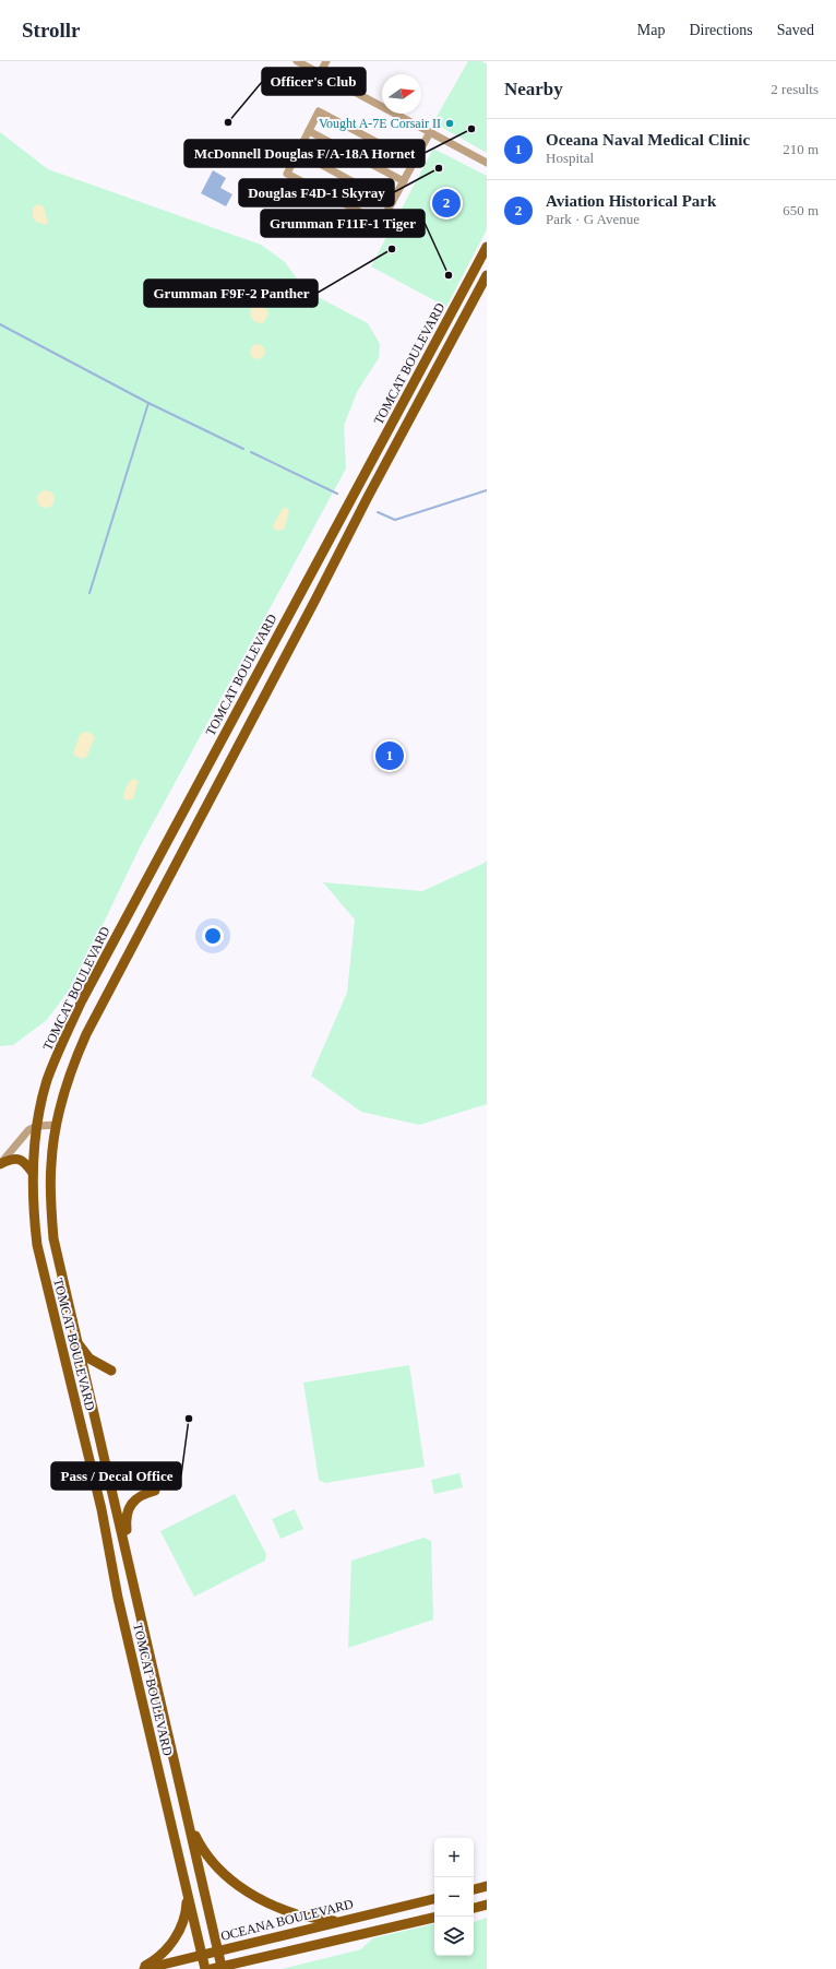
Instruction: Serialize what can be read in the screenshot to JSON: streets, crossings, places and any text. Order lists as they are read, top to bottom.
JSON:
{
  "streets": {
    "main road": ["TOMCAT BOULEVARD", "OCEANA BOULEVARD"]
  },
  "crossings": [
    ["TOMCAT BOULEVARD", "OCEANA BOULEVARD"]
  ],
  "places": [
    "Officer's Club",
    "Vought A-7E Corsair II",
    "McDonnell Douglas F/A-18A Hornet",
    "Douglas F4D-1 Skyray",
    "Grumman F9F-2 Panther",
    "Grumman F11F-1 Tiger",
    "Pass / Decal Office"
  ],
  "north": "right",
  "page": {
    "header": "Strollr",
    "nav": ["Map", "Directions", "Saved"],
    "heading": ["Nearby", "2 results"],
    "list": [
      {
        "mark": "1",
        "name": "Oceana Naval Medical Clinic",
        "note": "Hospital",
        "value": "210 m"
      },
      {
        "mark": "2",
        "name": "Aviation Historical Park",
        "note": "Park · G Avenue",
        "value": "650 m"
      }
    ],
    "pins": ["2", "1"],
    "map_buttons": ["+", "−"]
  }
}
